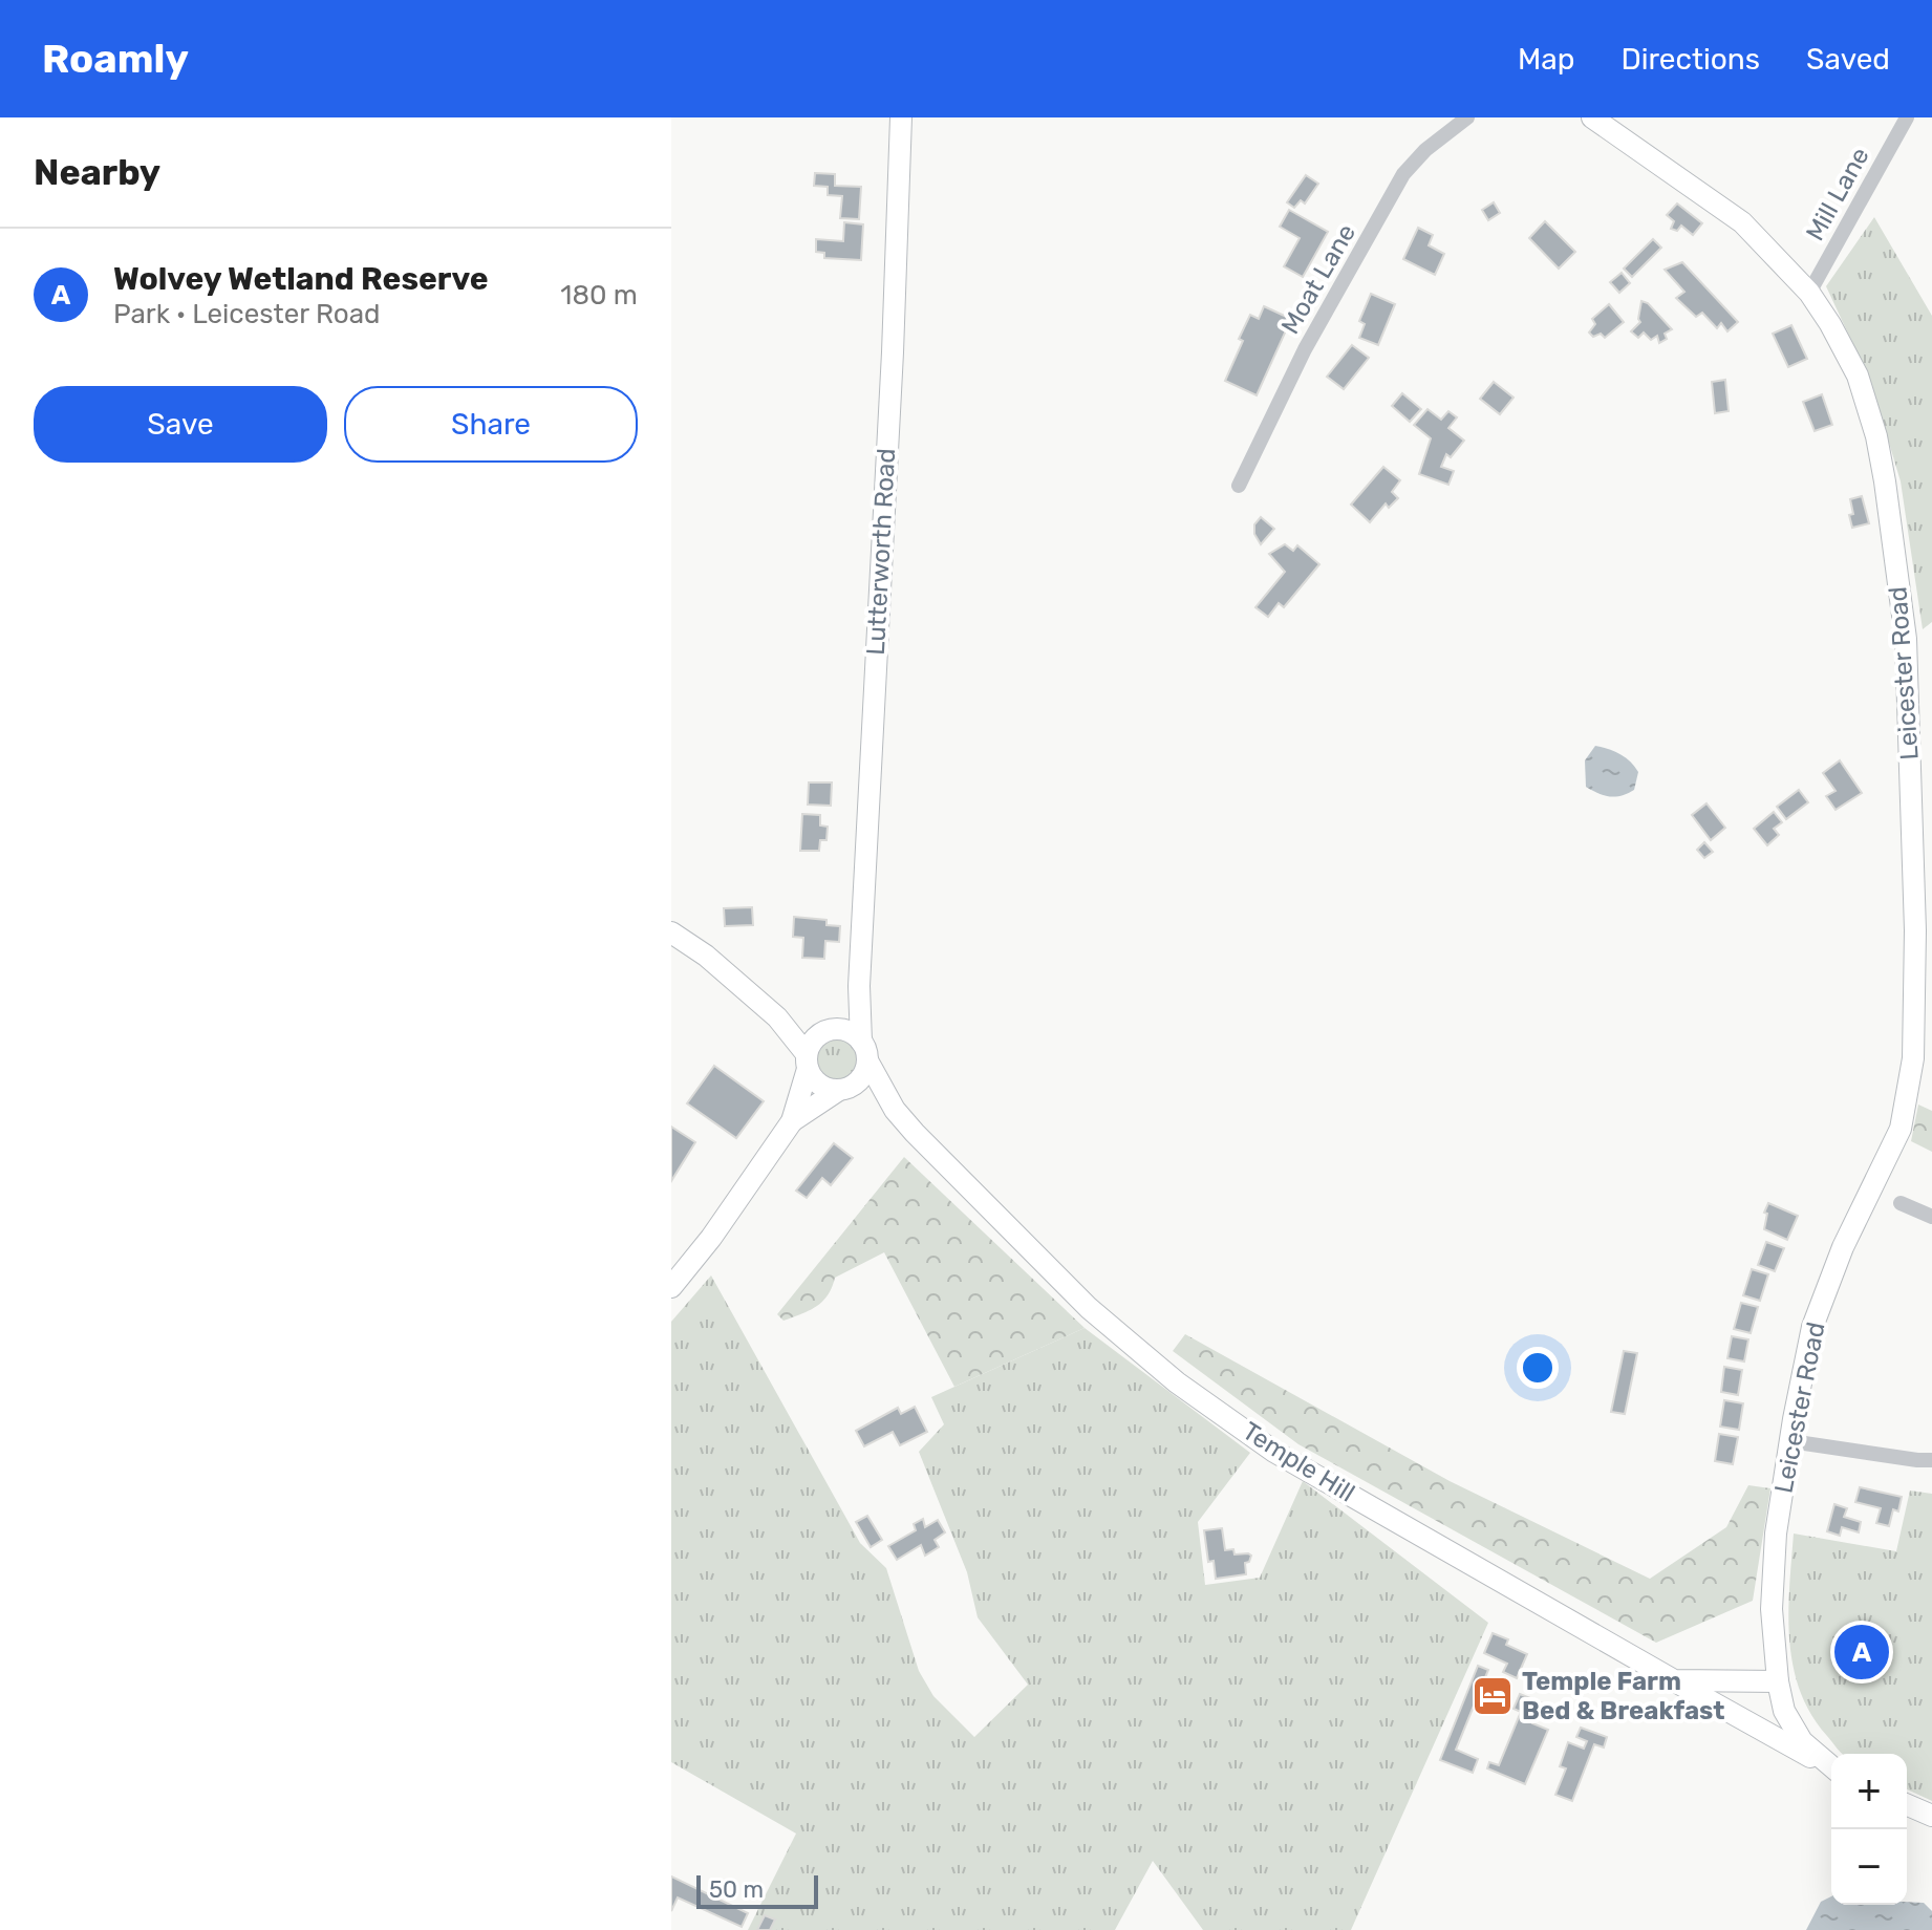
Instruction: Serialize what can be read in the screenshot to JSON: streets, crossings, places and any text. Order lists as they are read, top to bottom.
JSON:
{
  "streets": {
    "main road": ["Lutterworth Road", "Leicester Road", "Temple Hill"],
    "street": ["Mill Lane", "Moat Lane"]
  },
  "crossings": [
    ["Mill Lane", "Leicester Road"],
    ["Lutterworth Road", "Temple Hill"],
    ["Leicester Road", "Temple Hill"]
  ],
  "places": {
    "hotel": ["Temple Farm Bed & Breakfast"]
  },
  "scale_bar": "50 m",
  "page": {
    "header": "Roamly",
    "nav": ["Map", "Directions", "Saved"],
    "heading": "Nearby",
    "list": [
      {
        "mark": "A",
        "name": "Wolvey Wetland Reserve",
        "note": "Park · Leicester Road",
        "value": "180 m"
      }
    ],
    "buttons": ["Save", "Share"],
    "pins": "A",
    "map_buttons": ["+", "−"],
    "scale": "50 m"
  }
}
